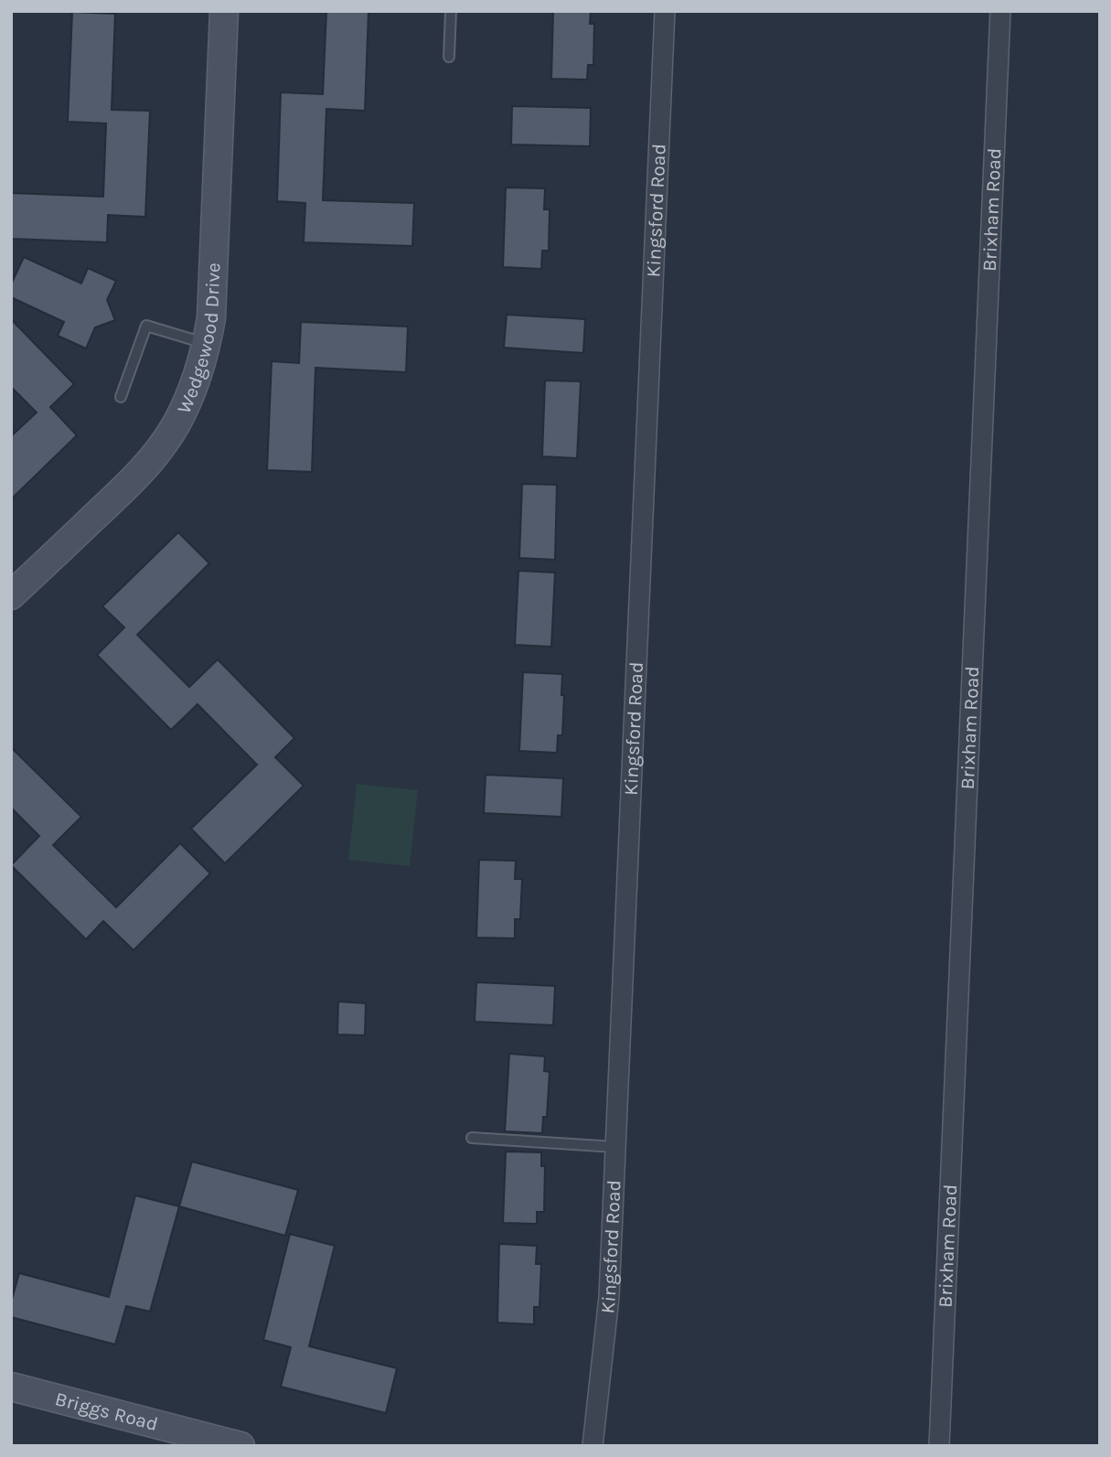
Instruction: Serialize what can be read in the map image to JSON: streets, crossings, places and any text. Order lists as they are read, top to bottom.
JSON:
{
  "streets": {
    "street": [
      "Kingsford Road",
      "Brixham Road",
      "Wedgewood Drive",
      "Briggs Road"
    ]
  }
}
